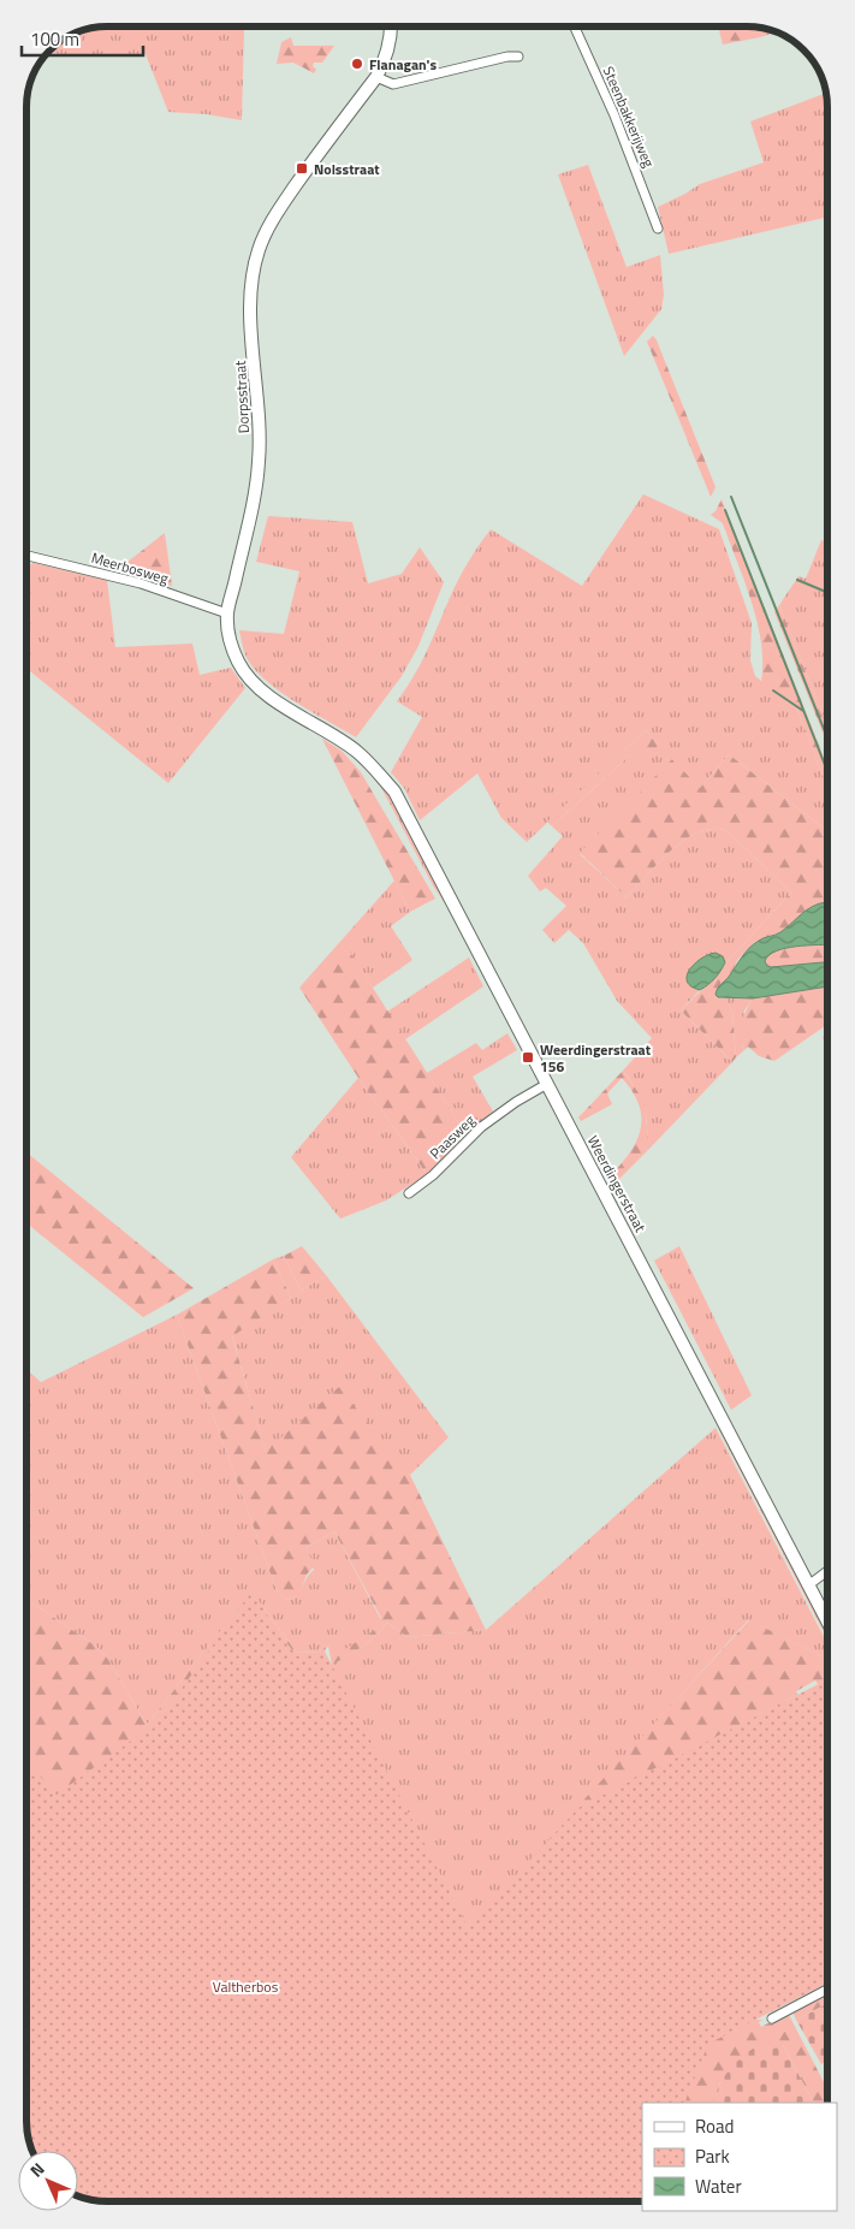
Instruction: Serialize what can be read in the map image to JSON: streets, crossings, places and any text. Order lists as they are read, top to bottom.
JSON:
{
  "streets": {
    "main road": ["Dorpsstraat", "Weerdingerstraat"],
    "street": ["Steenbakkerijweg", "Meerbosweg", "Paasweg"]
  },
  "crossings": [
    ["Dorpsstraat", "Meerbosweg"],
    ["Dorpsstraat", "Weerdingerstraat"],
    ["Paasweg", "Weerdingerstraat"]
  ],
  "parks": ["Valtherbos"],
  "places": {
    "other": ["Flanagan's"],
    "transit": ["Nolsstraat", "Weerdingerstraat 156"]
  },
  "legend": ["Road", "Park", "Water"],
  "scale_bar": "100 m",
  "north": "top left"
}
